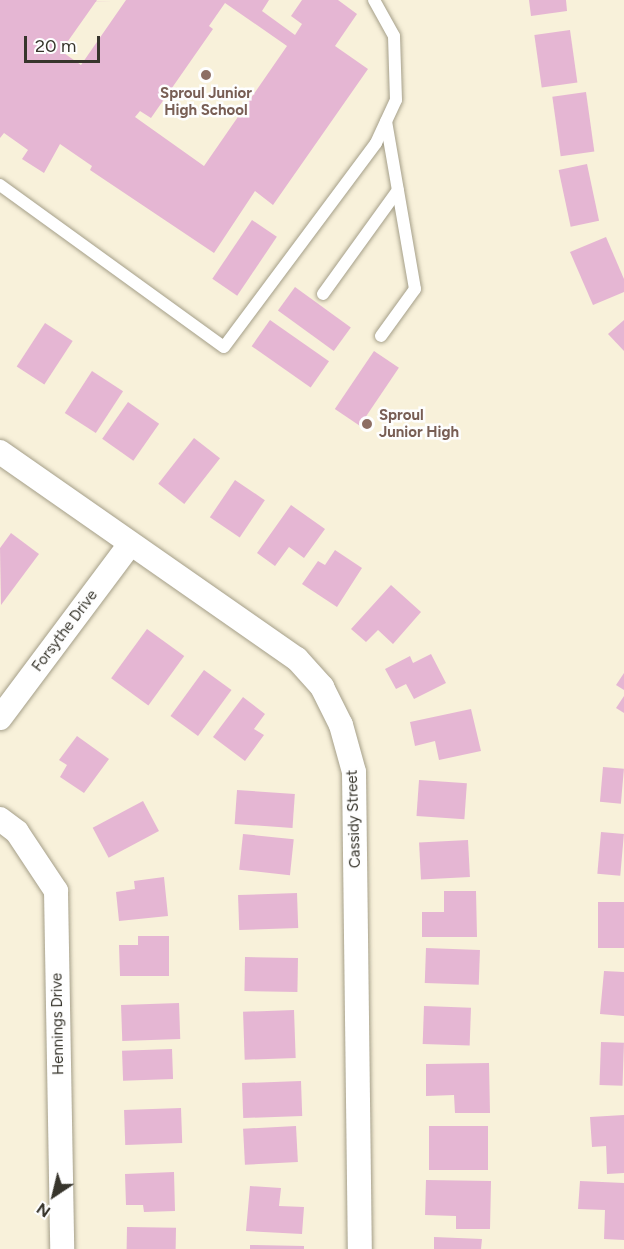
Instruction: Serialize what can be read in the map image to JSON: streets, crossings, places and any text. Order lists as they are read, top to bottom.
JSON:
{
  "streets": {
    "street": ["Forsythe Drive", "Cassidy Street", "Hennings Drive"]
  },
  "crossings": [
    ["Forsythe Drive", "Cassidy Street"]
  ],
  "places": ["Sproul Junior High School", "Sproul Junior High"],
  "scale_bar": "20 m",
  "north": "bottom left"
}
